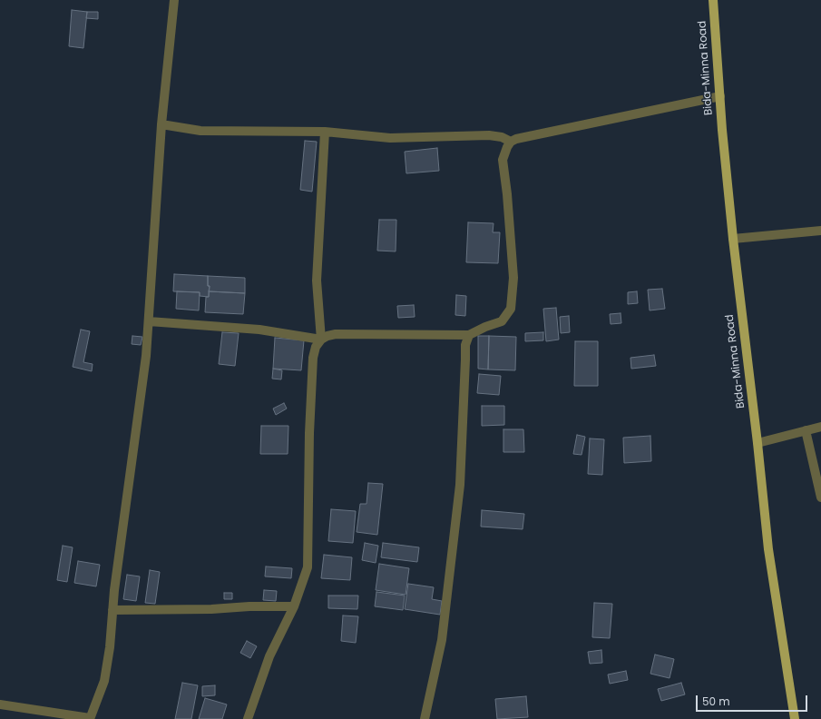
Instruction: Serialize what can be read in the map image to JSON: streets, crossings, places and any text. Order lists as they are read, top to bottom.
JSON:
{
  "streets": {
    "main road": ["Bida-Minna Road"]
  },
  "scale_bar": "50 m"
}
